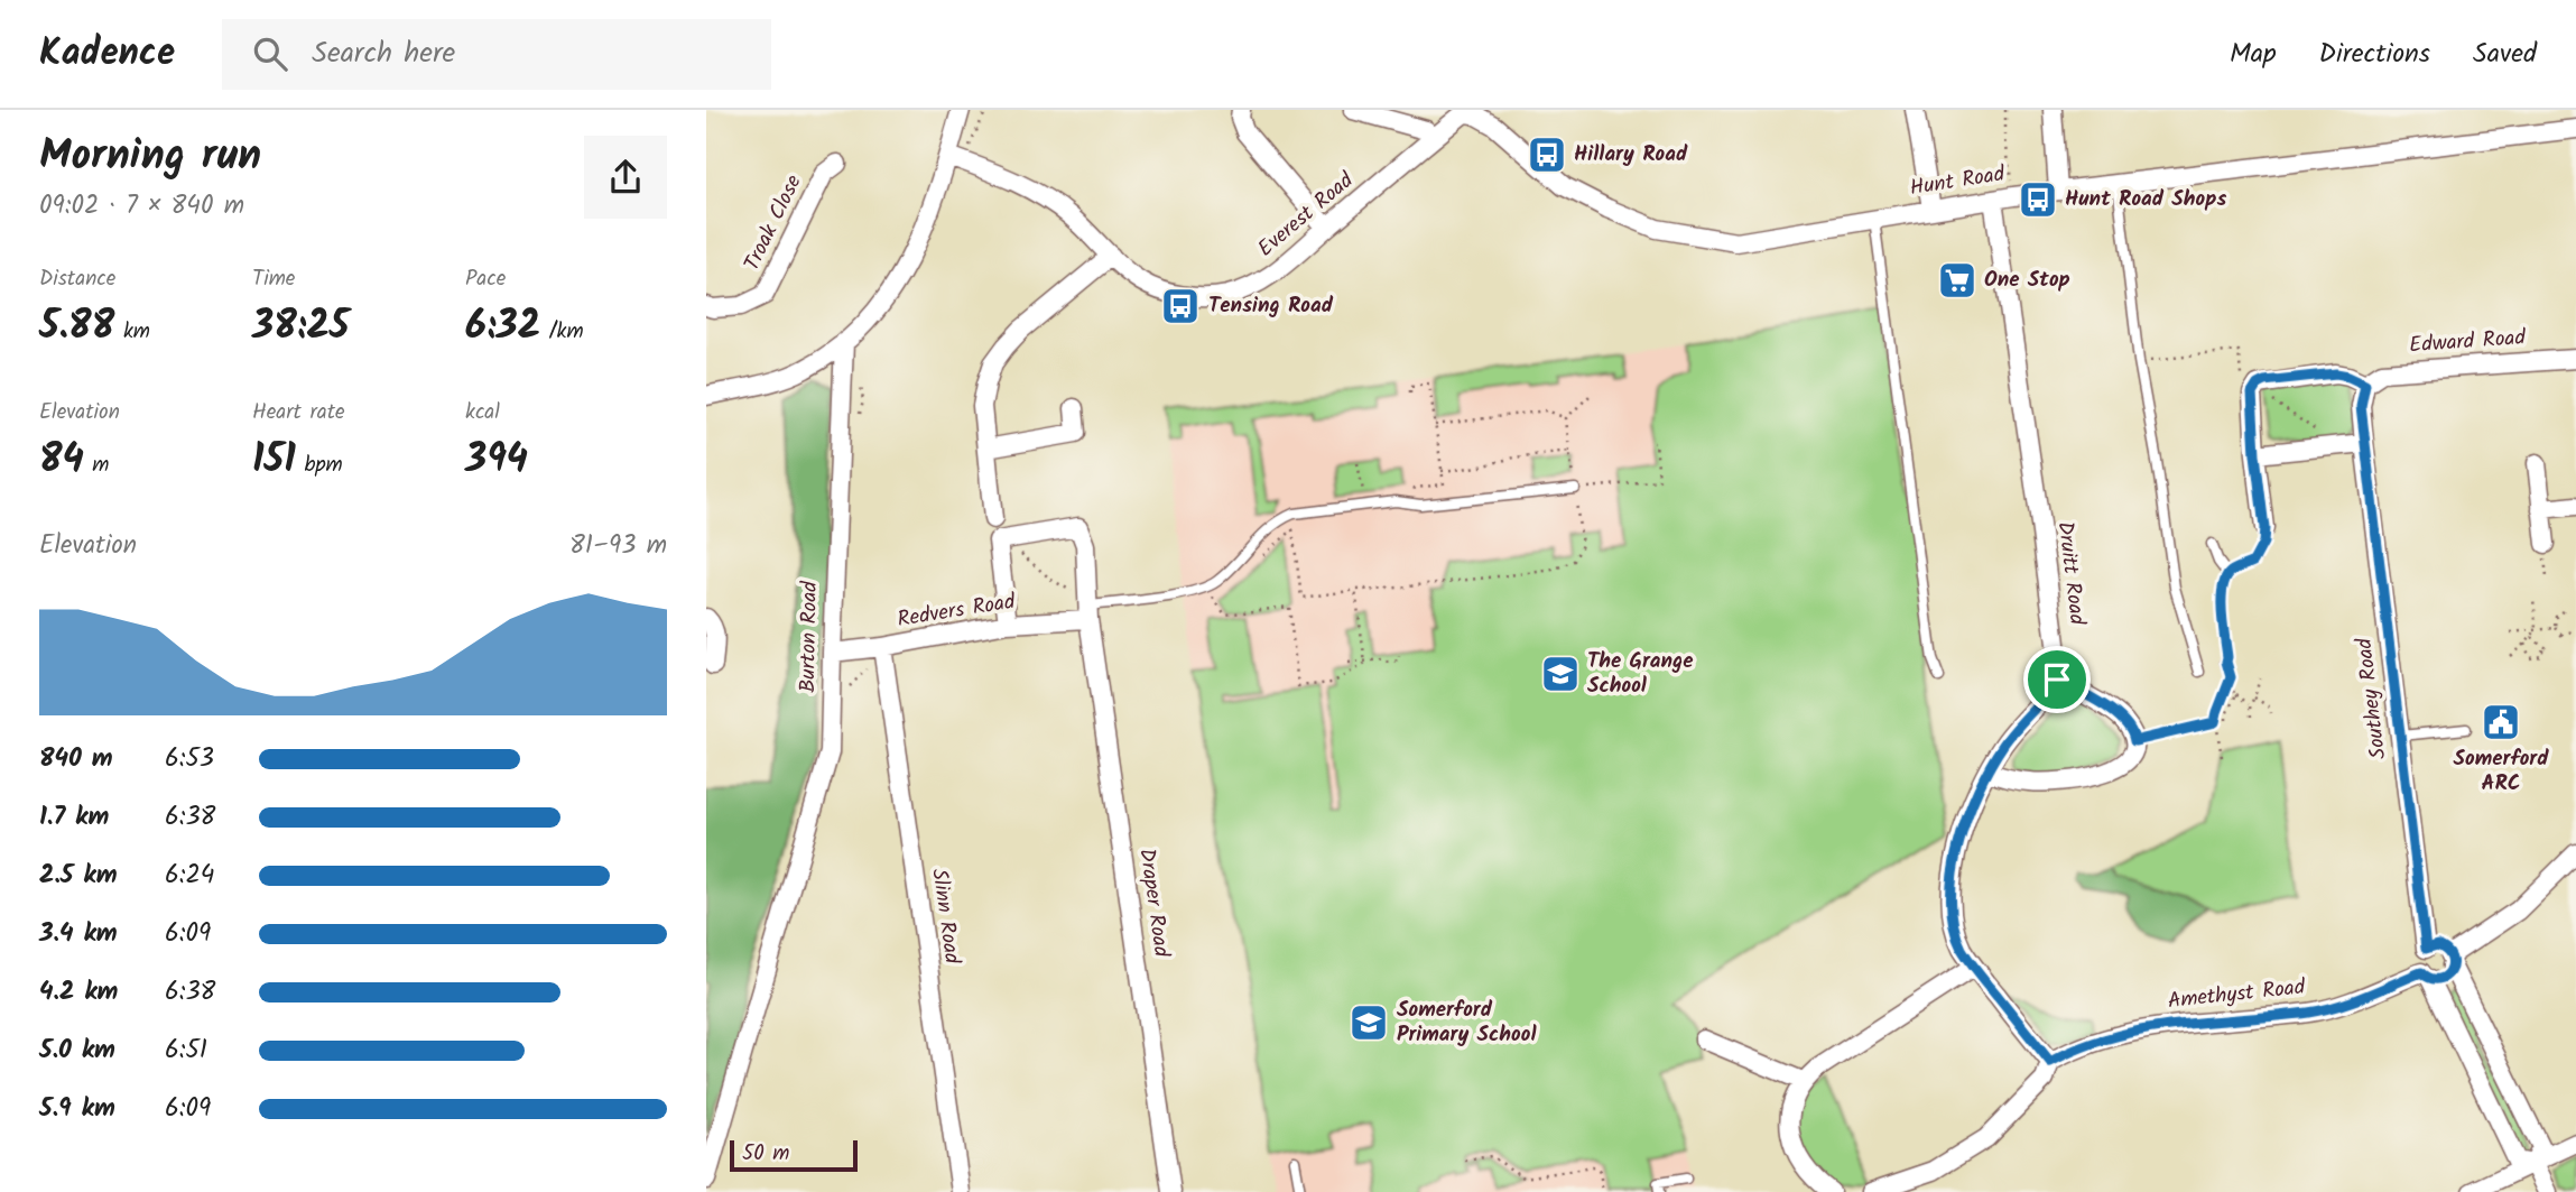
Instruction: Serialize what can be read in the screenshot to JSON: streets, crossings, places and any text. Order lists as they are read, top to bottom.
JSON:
{
  "streets": {
    "street": [
      "Hunt Road",
      "Everest Road",
      "Troak Close",
      "Edward Road",
      "Druitt Road",
      "Redvers Road",
      "Burton Road",
      "Southey Road",
      "Draper Road",
      "Slinn Road",
      "Amethyst Road"
    ]
  },
  "crossings": [
    ["Hunt Road", "Everest Road"],
    ["Hunt Road", "Druitt Road"],
    ["Redvers Road", "Burton Road"],
    ["Redvers Road", "Draper Road"],
    ["Redvers Road", "Slinn Road"],
    ["Southey Road", "Amethyst Road"]
  ],
  "places": {
    "bus stop": ["Hillary Road", "Hunt Road Shops", "Tensing Road"],
    "supermarket": ["One Stop"],
    "school or university": ["The Grange School", "Somerford Primary School"],
    "public building": ["Somerford ARC"]
  },
  "scale_bar": "50 m",
  "page": {
    "header": "Kadence",
    "search": "Search here",
    "nav": ["Map", "Directions", "Saved"],
    "heading": ["Morning run", "09:02 · 7 × 840 m"],
    "stats": [
      ["Distance", "5.88 km"],
      ["Time", "38:25"],
      ["Pace", "6:32 /km"],
      ["Elevation", "84 m"],
      ["Heart rate", "151 bpm"],
      ["kcal", "394"]
    ],
    "chart": ["Elevation", "81–93 m"],
    "list": [
      {
        "name": "840 m",
        "note": "6:53"
      },
      {
        "name": "1.7 km",
        "note": "6:38"
      },
      {
        "name": "2.5 km",
        "note": "6:24"
      },
      {
        "name": "3.4 km",
        "note": "6:09"
      },
      {
        "name": "4.2 km",
        "note": "6:38"
      },
      {
        "name": "5.0 km",
        "note": "6:51"
      },
      {
        "name": "5.9 km",
        "note": "6:09"
      }
    ],
    "scale": "50 m"
  }
}
